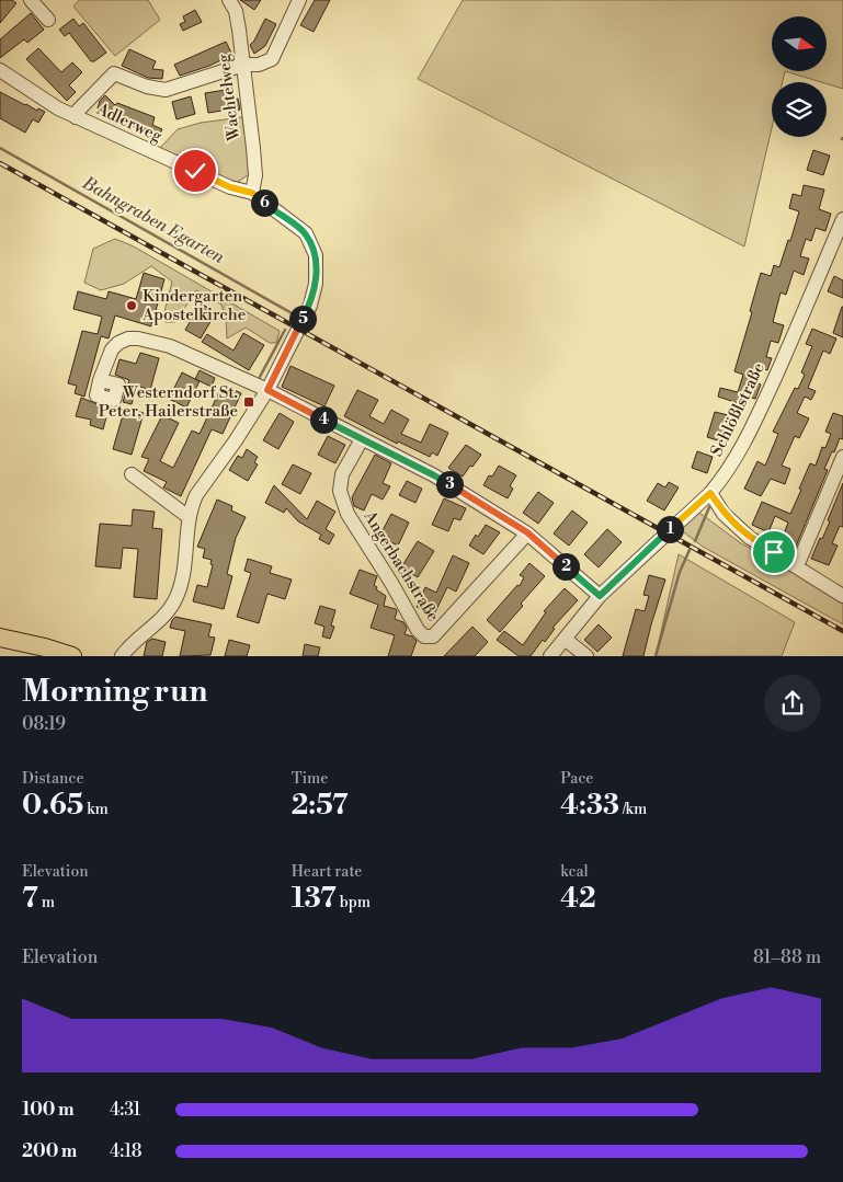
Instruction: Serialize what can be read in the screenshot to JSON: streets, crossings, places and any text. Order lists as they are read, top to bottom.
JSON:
{
  "streets": {
    "street": [
      "Wachtelweg",
      "Adlerweg",
      "Schlößlstraße",
      "Angerbachstraße"
    ]
  },
  "crossings": [
    ["Wachtelweg", "Adlerweg"]
  ],
  "water": ["Bahngraben Egarten"],
  "places": {
    "other": ["Kindergarten Apostelkirche"],
    "transit": ["Westerndorf St. Peter, Hailerstraße"]
  },
  "north": "right",
  "page": {
    "pins": [
      "6",
      "5",
      "4",
      "3",
      "1",
      "2"
    ],
    "heading": ["Morning run", "08:19"],
    "stats": [
      ["Distance", "0.65 km"],
      ["Time", "2:57"],
      ["Pace", "4:33 /km"],
      ["Elevation", "7 m"],
      ["Heart rate", "137 bpm"],
      ["kcal", "42"]
    ],
    "chart": ["Elevation", "81–88 m"],
    "list": [
      {
        "name": "100 m",
        "note": "4:31"
      },
      {
        "name": "200 m",
        "note": "4:18"
      }
    ]
  }
}
